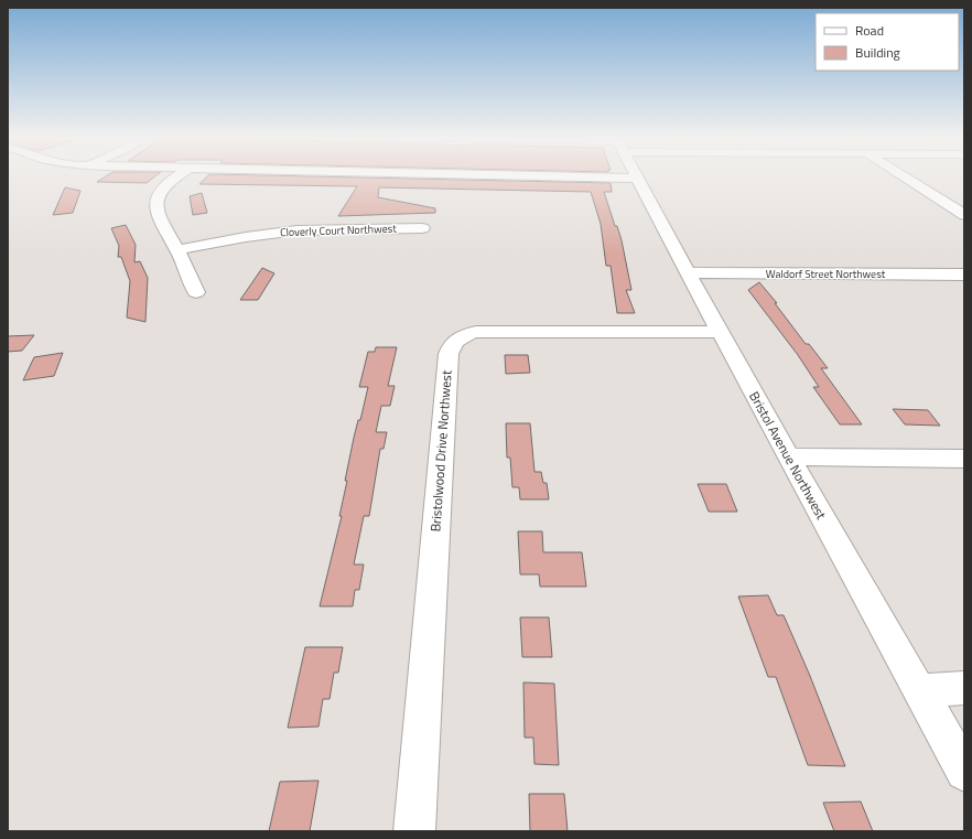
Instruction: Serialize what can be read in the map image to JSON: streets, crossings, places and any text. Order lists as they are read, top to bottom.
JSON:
{
  "streets": {
    "street": [
      "Cloverly Court Northwest",
      "Waldorf Street Northwest",
      "Bristolwood Drive Northwest",
      "Bristol Avenue Northwest"
    ]
  },
  "crossings": [
    ["Waldorf Street Northwest", "Bristol Avenue Northwest"],
    ["Bristolwood Drive Northwest", "Bristol Avenue Northwest"]
  ],
  "legend": ["Road", "Building"]
}
